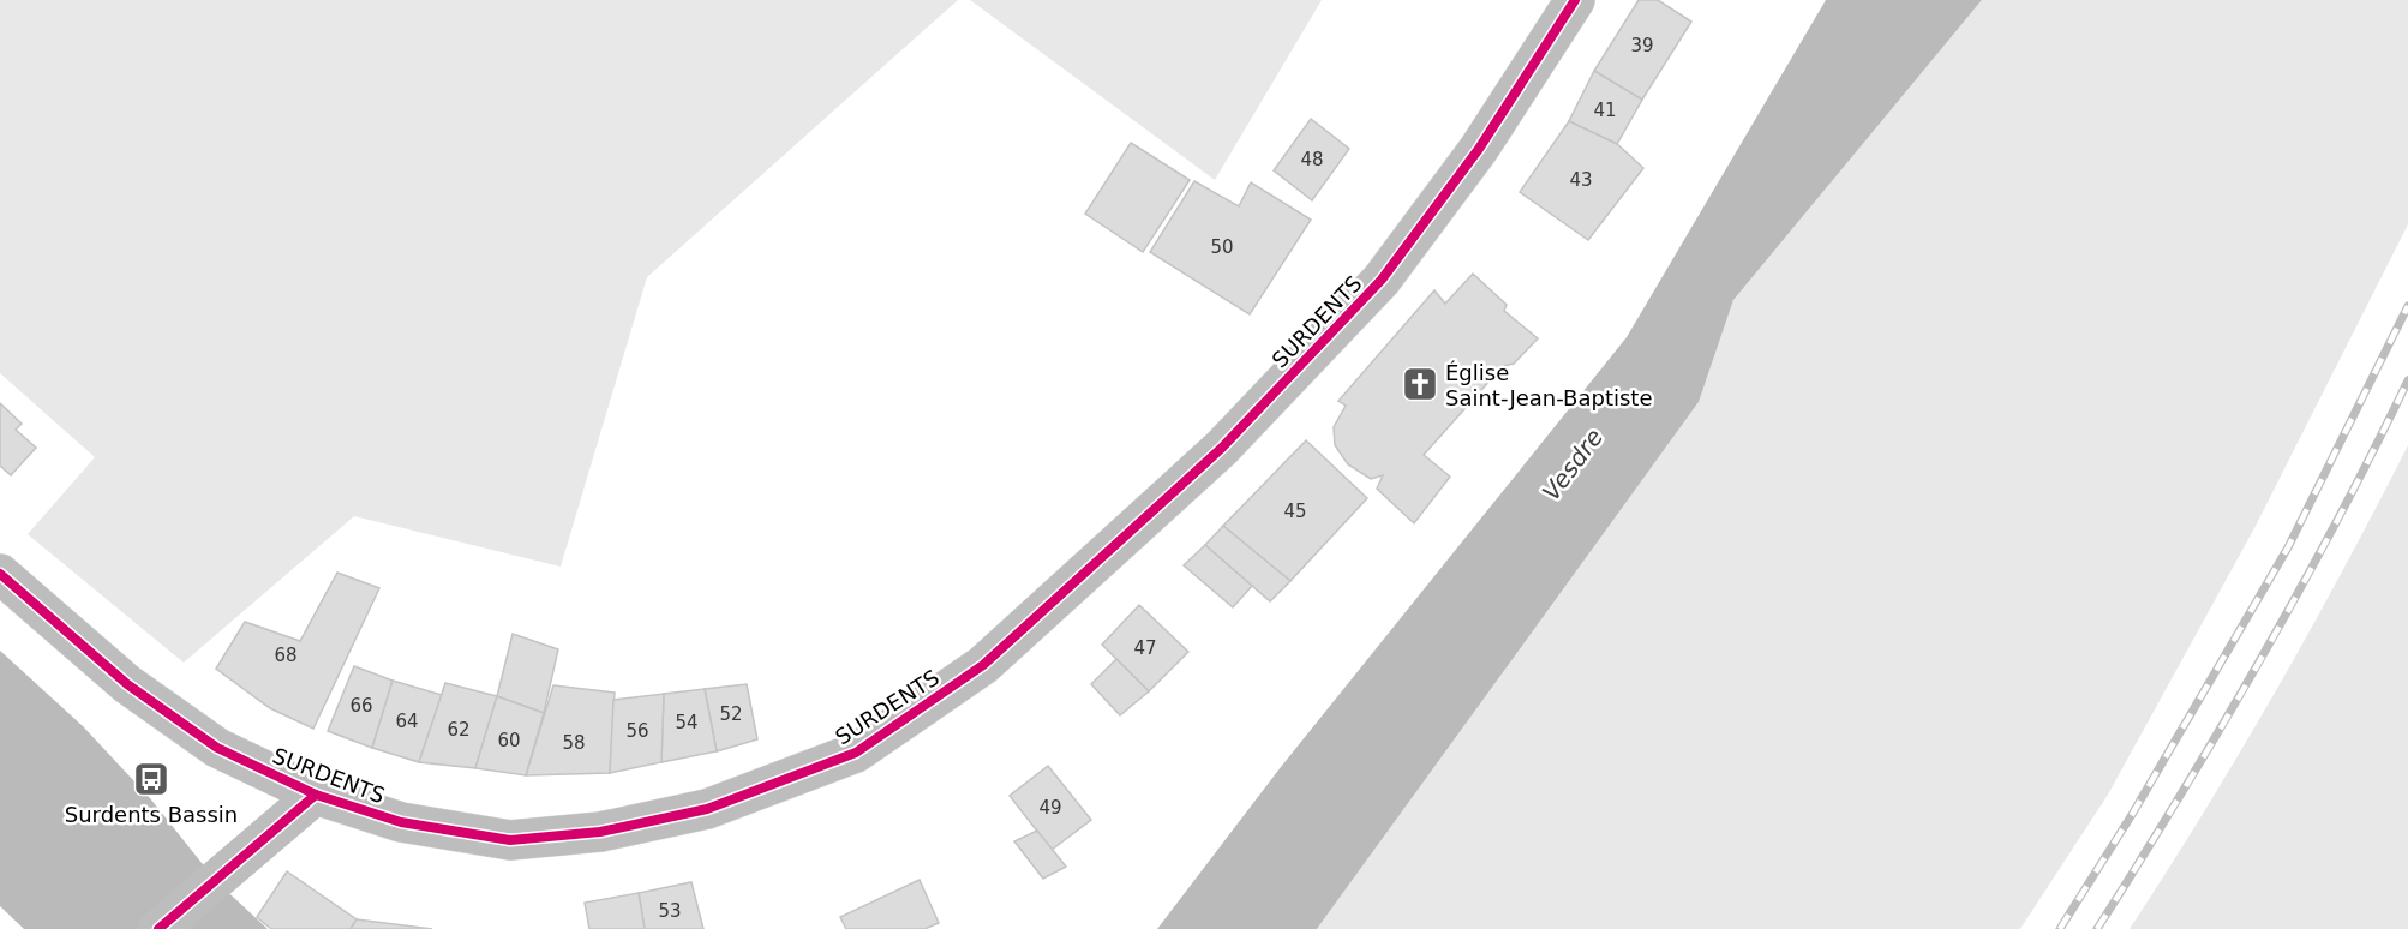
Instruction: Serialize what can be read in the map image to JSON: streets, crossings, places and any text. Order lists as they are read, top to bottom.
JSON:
{
  "streets": {
    "main road": ["SURDENTS"]
  },
  "water": ["Vesdre"],
  "places": {
    "church": ["Église Saint-Jean-Baptiste"],
    "bus stop": ["Surdents Bassin"]
  },
  "house_numbers": [
    "39",
    "41",
    "48",
    "43",
    "50",
    "45",
    "47",
    "68",
    "66",
    "52",
    "64",
    "54",
    "62",
    "56",
    "60",
    "58",
    "49",
    "53"
  ]
}
